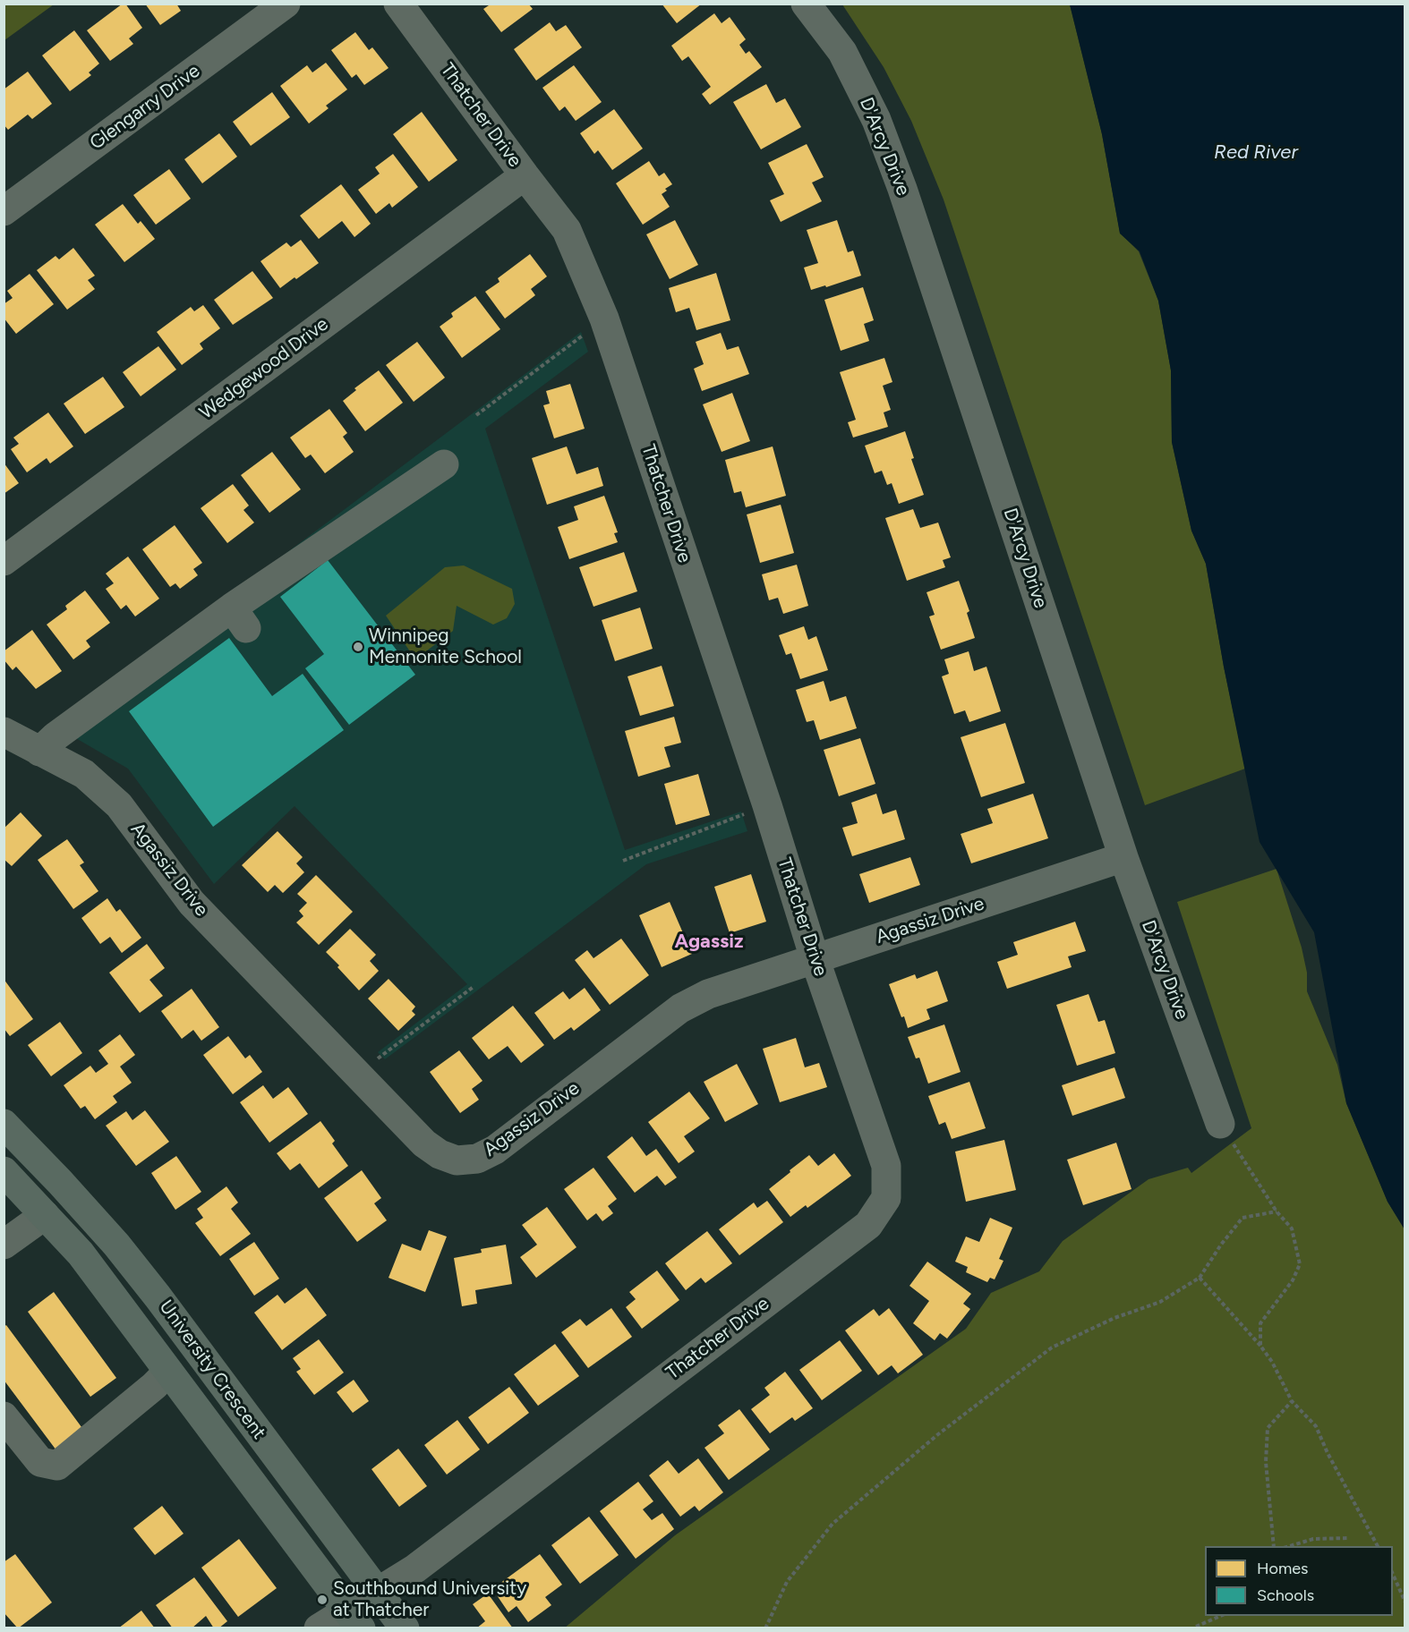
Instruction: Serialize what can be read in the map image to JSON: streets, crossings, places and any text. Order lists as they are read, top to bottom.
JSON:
{
  "streets": {
    "main road": ["University Crescent"],
    "street": [
      "Glengarry Drive",
      "Thatcher Drive",
      "D'Arcy Drive",
      "Wedgewood Drive",
      "Agassiz Drive"
    ]
  },
  "crossings": [
    ["Thatcher Drive", "Wedgewood Drive"],
    ["Thatcher Drive", "Agassiz Drive"],
    ["Thatcher Drive", "University Crescent"],
    ["D'Arcy Drive", "Agassiz Drive"]
  ],
  "districts": ["Agassiz"],
  "water": ["Red River"],
  "places": ["Winnipeg Mennonite School", "Southbound University at Thatcher"],
  "legend": ["Homes", "Schools"]
}
